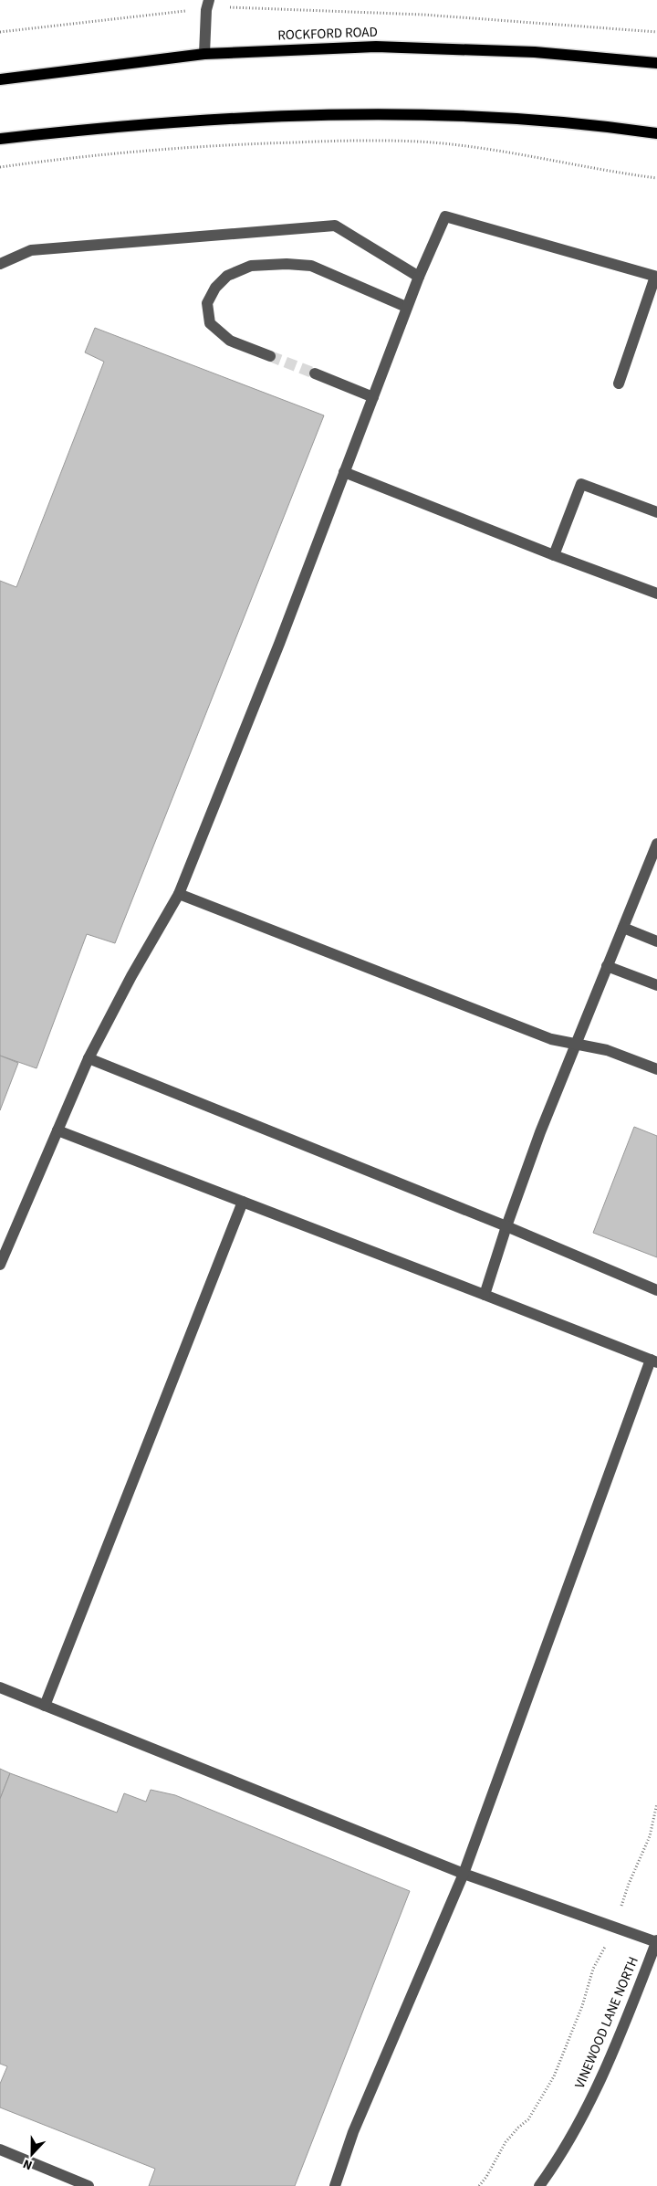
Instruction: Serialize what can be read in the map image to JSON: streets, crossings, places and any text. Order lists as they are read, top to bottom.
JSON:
{
  "streets": {
    "main road": ["ROCKFORD ROAD"],
    "street": ["VINEWOOD LANE NORTH"]
  },
  "north": "bottom"
}
